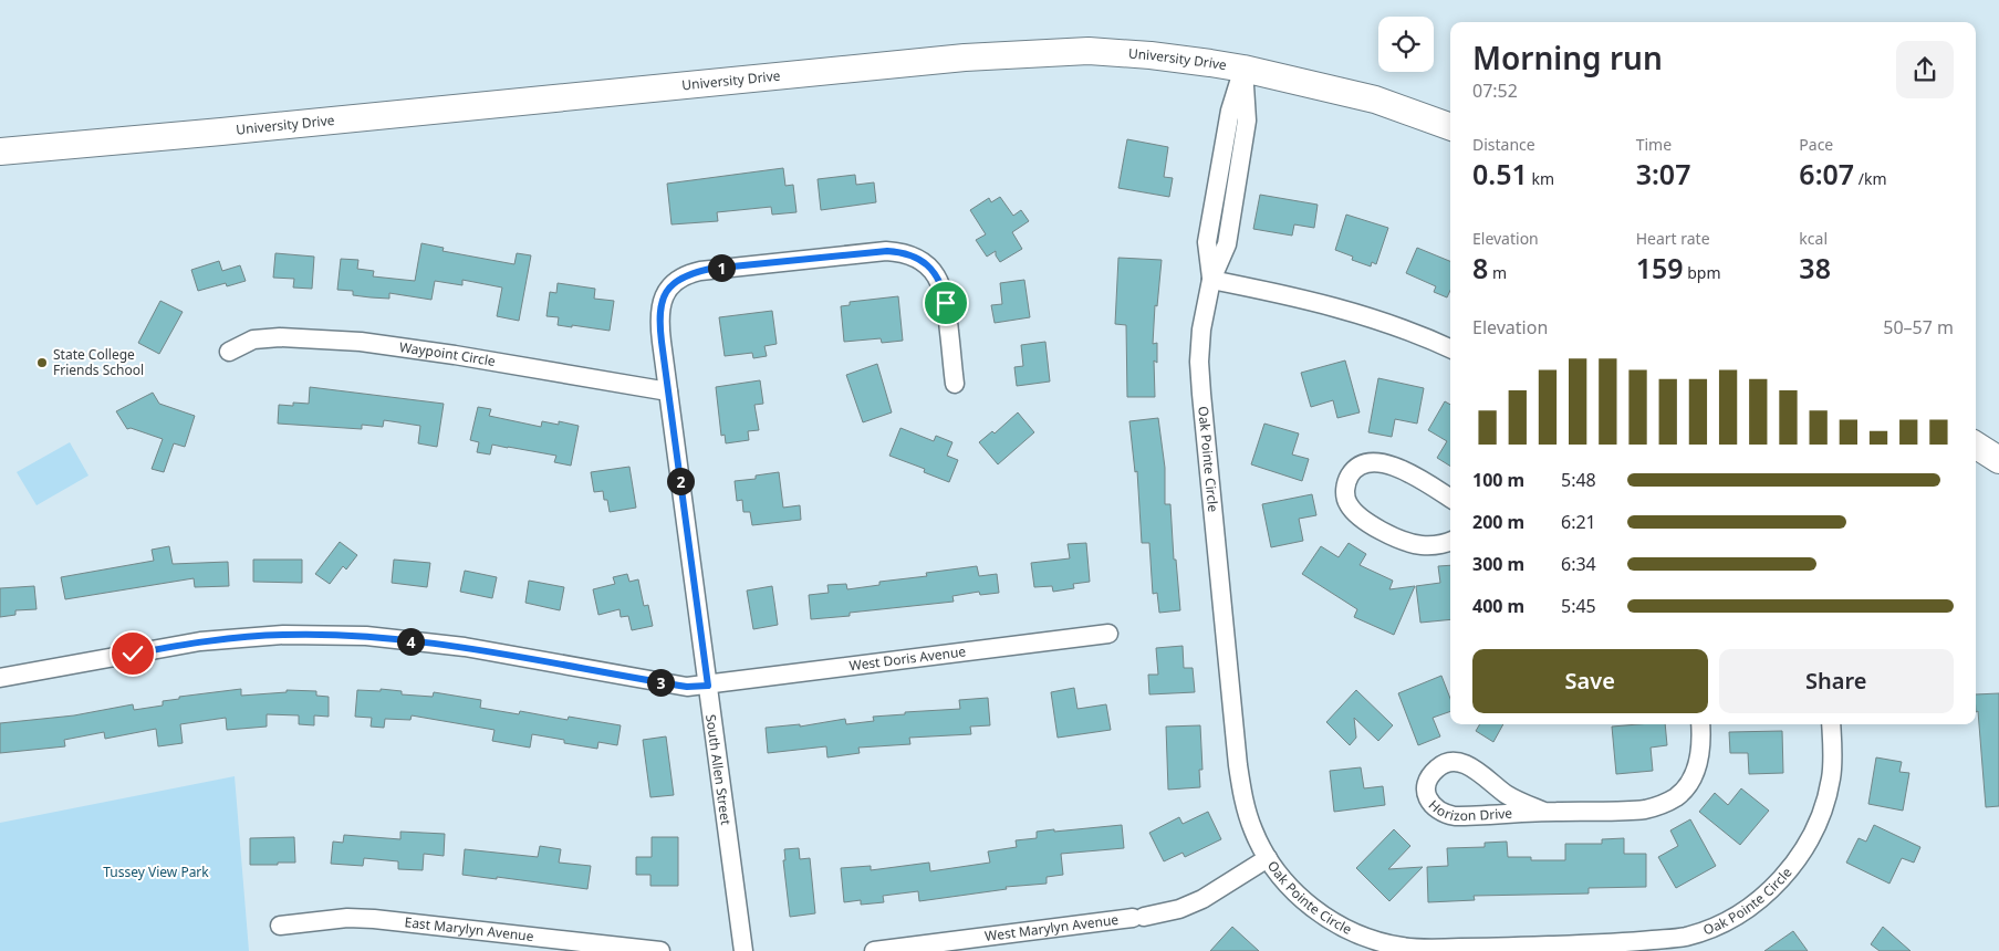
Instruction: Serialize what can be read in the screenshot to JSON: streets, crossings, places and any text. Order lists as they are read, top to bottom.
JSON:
{
  "streets": {
    "main road": ["University Drive"],
    "street": [
      "Waypoint Circle",
      "Oak Pointe Circle",
      "West Doris Avenue",
      "South Allen Street",
      "Horizon Drive",
      "West Marylyn Avenue",
      "East Marylyn Avenue"
    ]
  },
  "crossings": [
    ["University Drive", "Oak Pointe Circle"],
    ["Waypoint Circle", "South Allen Street"],
    ["Oak Pointe Circle", "West Marylyn Avenue"],
    ["West Doris Avenue", "South Allen Street"]
  ],
  "parks": ["Tussey View Park"],
  "places": ["State College Friends School"],
  "page": {
    "heading": ["Morning run", "07:52"],
    "stats": [
      ["Distance", "0.51 km"],
      ["Time", "3:07"],
      ["Pace", "6:07 /km"],
      ["Elevation", "8 m"],
      ["Heart rate", "159 bpm"],
      ["kcal", "38"]
    ],
    "pins": [
      "1",
      "2",
      "4",
      "3"
    ],
    "chart": ["Elevation", "50–57 m"],
    "list": [
      {
        "name": "100 m",
        "note": "5:48"
      },
      {
        "name": "200 m",
        "note": "6:21"
      },
      {
        "name": "300 m",
        "note": "6:34"
      },
      {
        "name": "400 m",
        "note": "5:45"
      }
    ],
    "buttons": ["Save", "Share"]
  }
}
